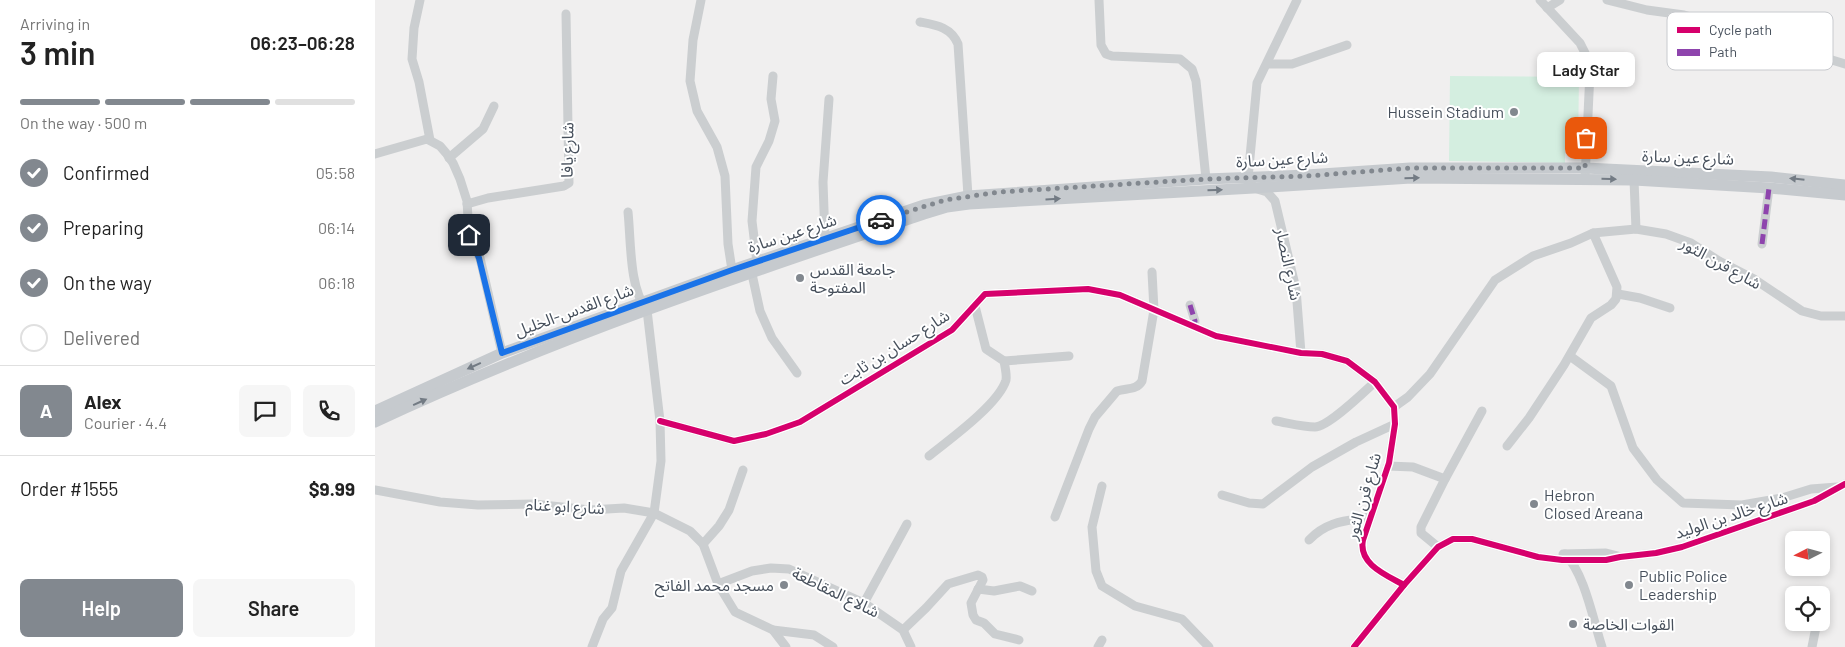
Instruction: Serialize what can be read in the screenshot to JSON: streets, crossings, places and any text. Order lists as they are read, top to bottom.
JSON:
{
  "streets": {
    "main road": ["شارع عين سارة", "شارع القدس-الخليل"],
    "street": [
      "شارع يافا",
      "شارع قرن الثور",
      "شارع النصار",
      "شارع حسان بن ثابت",
      "شارع ابو غنام",
      "شارع خالد بن الوليد",
      "شالاع المقاطعة"
    ]
  },
  "crossings": [
    ["شارع عين سارة", "شارع النصار"],
    ["شارع عين سارة", "شارع القدس-الخليل"],
    ["شارع قرن الثور", "شارع حسان بن ثابت"],
    ["شارع النصار", "شارع حسان بن ثابت"],
    ["شارع ابو غنام", "شالاع المقاطعة"]
  ],
  "places": [
    "Hussein Stadium",
    "Lady Star",
    "جامعة القدس المفتوحة",
    "Hebron Closed Areana",
    "مسجد محمد الفاتح",
    "Public Police Leadership",
    "القوات الخاصة"
  ],
  "legend": ["Cycle path", "Path"],
  "north": "left",
  "page": {
    "heading": ["3 min", "Arriving in", "06:23–06:28"],
    "panel": [
      "Alex",
      "Courier · 4.4",
      "Order #1555",
      "$9.99"
    ],
    "bubble": "Lady Star",
    "bar": "On the way · 500 m",
    "list": [
      ["Confirmed", "05:58"],
      ["Preparing", "06:14"],
      ["On the way", "06:18"],
      "Delivered"
    ],
    "round": "A",
    "buttons": ["Help", "Share"]
  }
}
